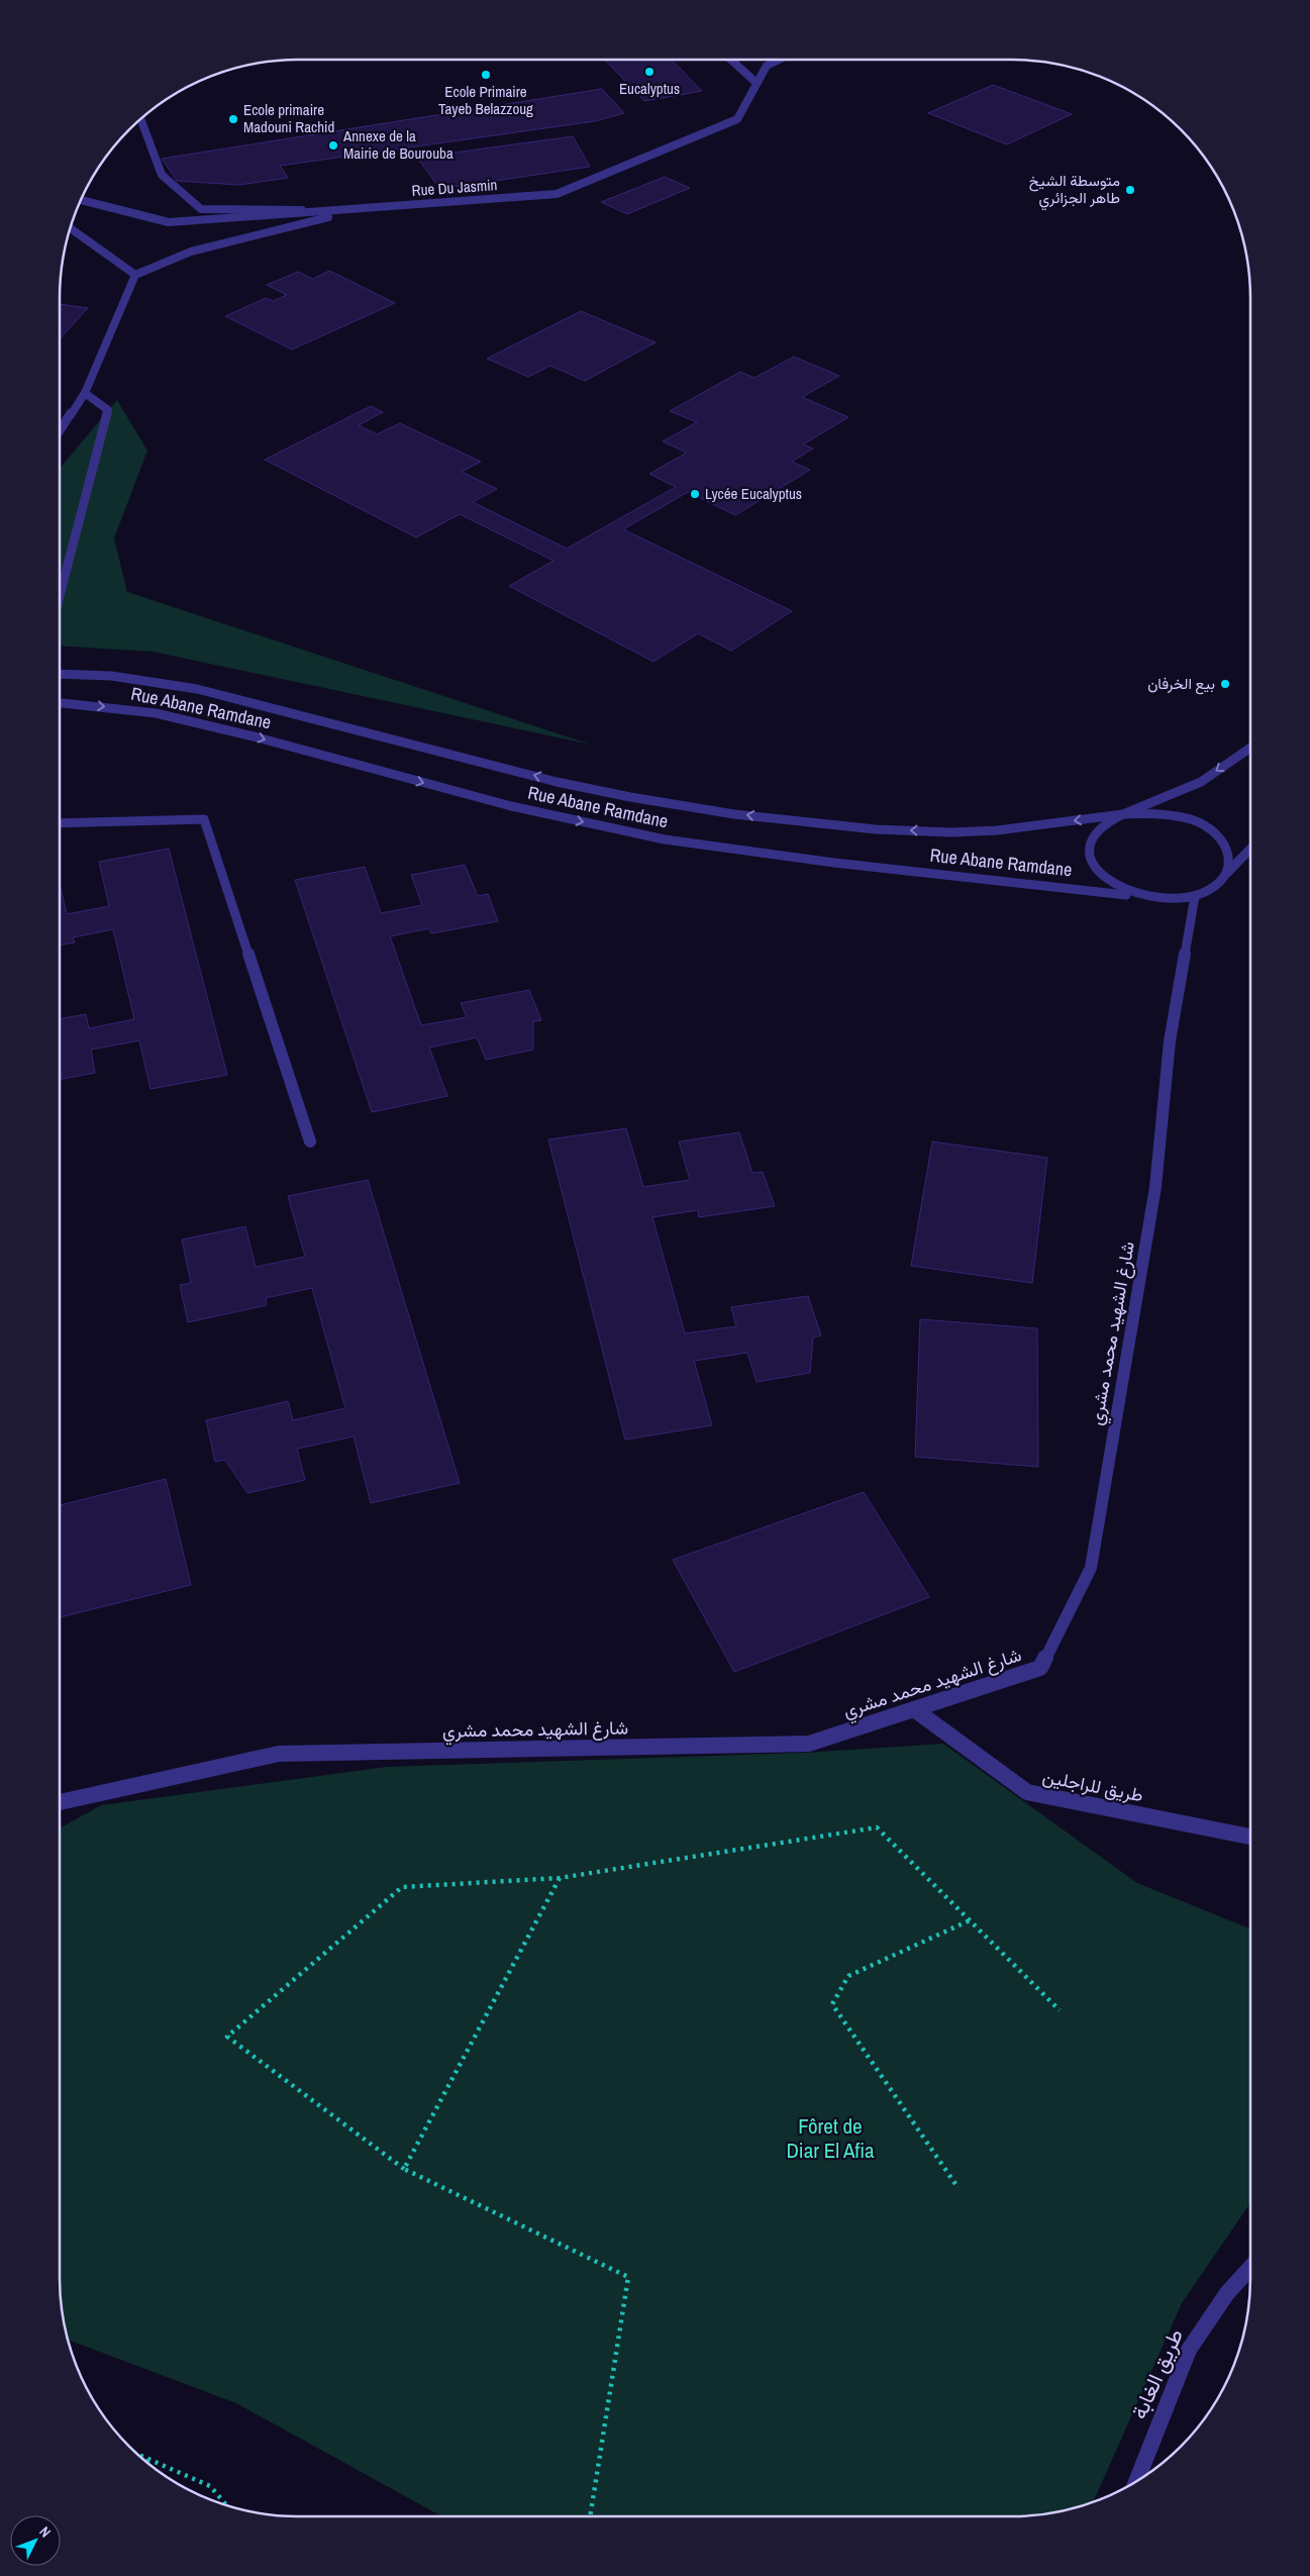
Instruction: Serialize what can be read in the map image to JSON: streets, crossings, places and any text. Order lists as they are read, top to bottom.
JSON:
{
  "streets": {
    "street": [
      "Rue Du Jasmin",
      "Rue Abane Ramdane",
      "شارغ الشهيد محمد مشري",
      "طريق للراجلين",
      "طريق الغابة"
    ]
  },
  "crossings": [
    ["Rue Abane Ramdane", "شارغ الشهيد محمد مشري"],
    ["شارغ الشهيد محمد مشري", "طريق للراجلين"]
  ],
  "parks": ["Fôret de Diar El Afia"],
  "places": [
    "Eucalyptus",
    "Ecole Primaire Tayeb Belazzoug",
    "Ecole primaire Madouni Rachid",
    "Annexe de la Mairie de Bourouba",
    "متوسطة الشيخ طاهر الجزائري",
    "Lycée Eucalyptus",
    "بيع الخرفان"
  ],
  "north": "top right"
}
